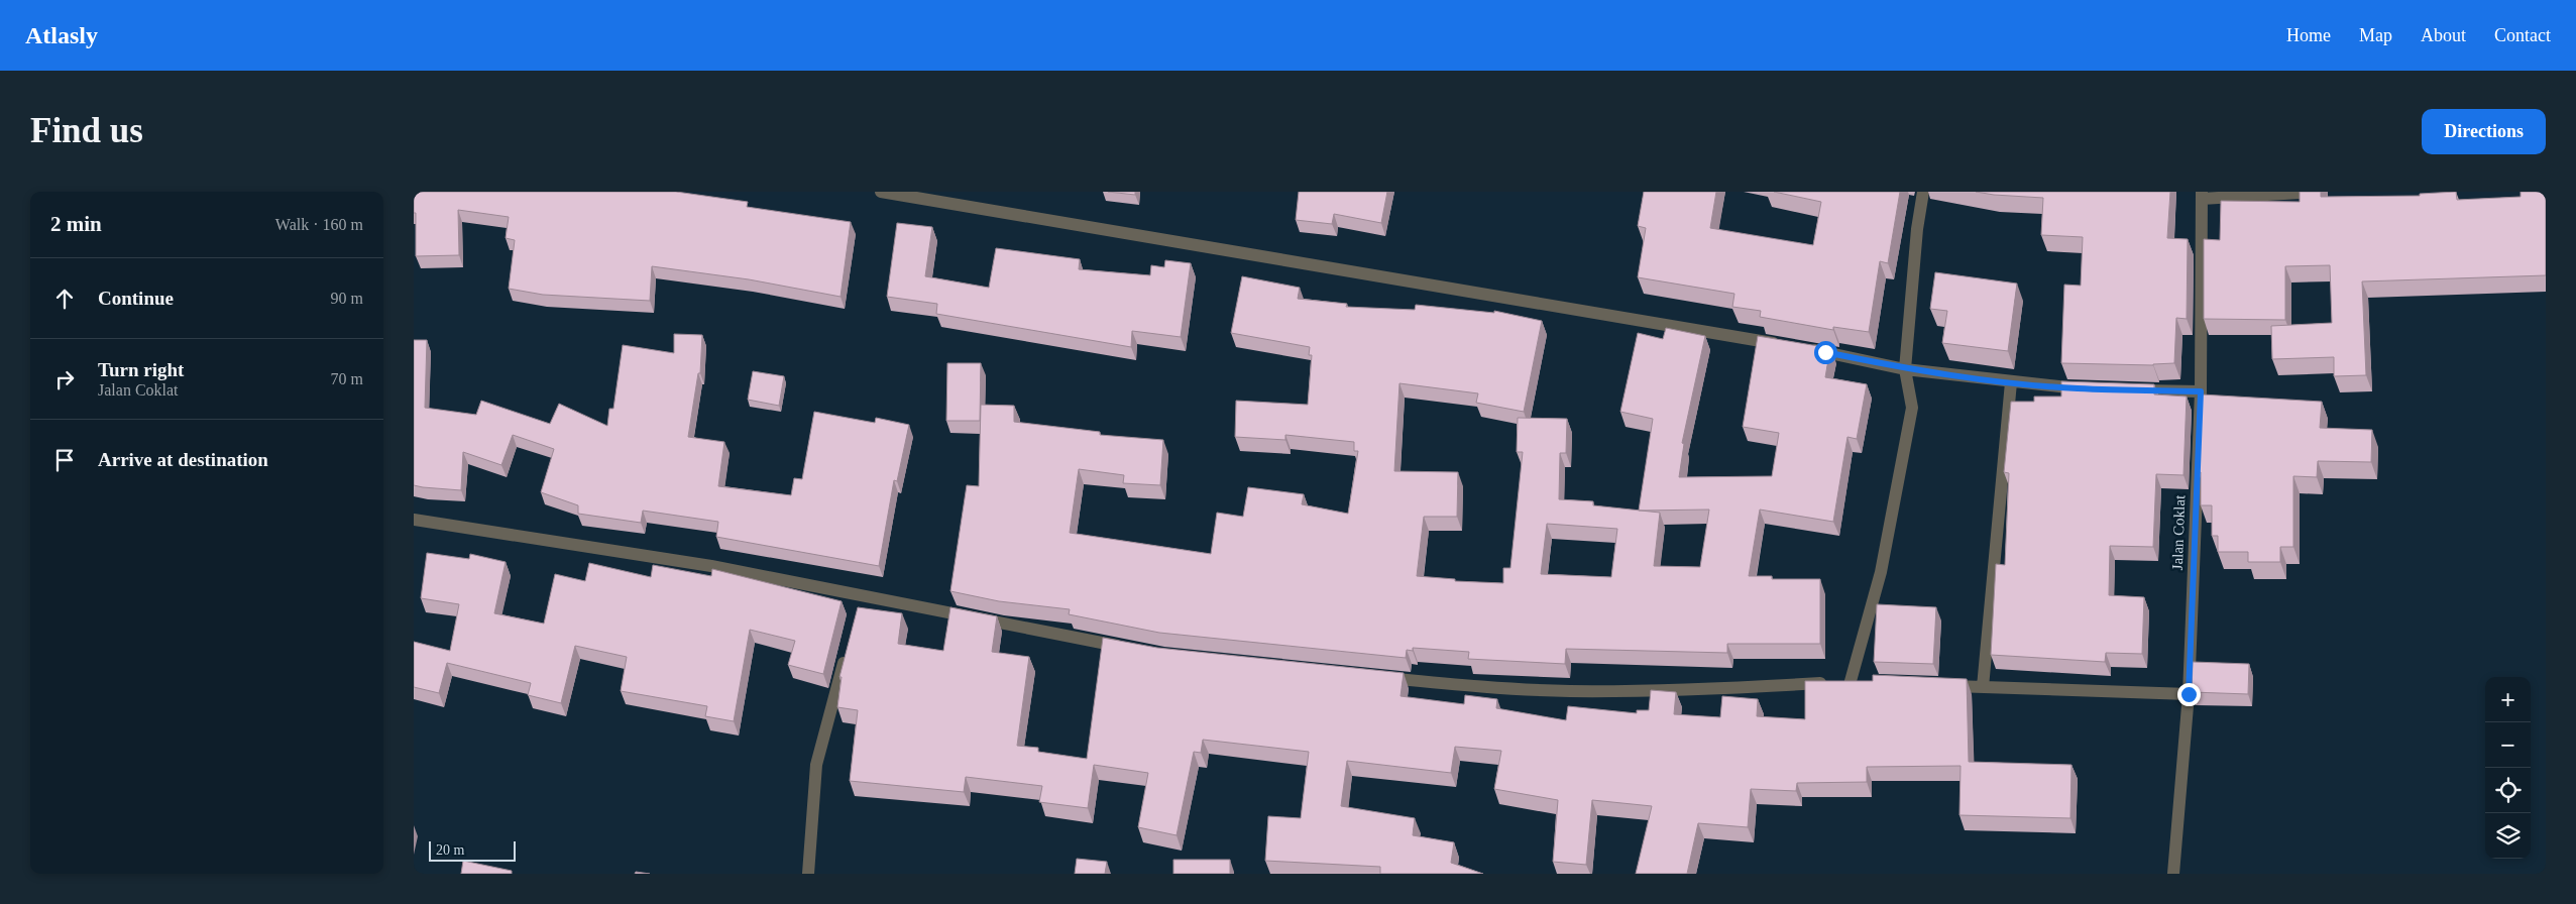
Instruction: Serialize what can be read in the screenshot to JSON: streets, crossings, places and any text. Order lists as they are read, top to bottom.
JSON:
{
  "streets": {
    "street": ["Jalan Coklat"]
  },
  "scale_bar": "20 m",
  "page": {
    "header": "Atlasly",
    "nav": [
      "Home",
      "Map",
      "About",
      "Contact"
    ],
    "buttons": "Directions",
    "title": "Find us",
    "heading": ["2 min", "Walk · 160 m"],
    "list": [
      ["Continue", "90 m"],
      ["Turn right", "Jalan Coklat", "70 m"],
      "Arrive at destination"
    ],
    "map_buttons": ["+", "−"],
    "scale": "20 m"
  }
}
